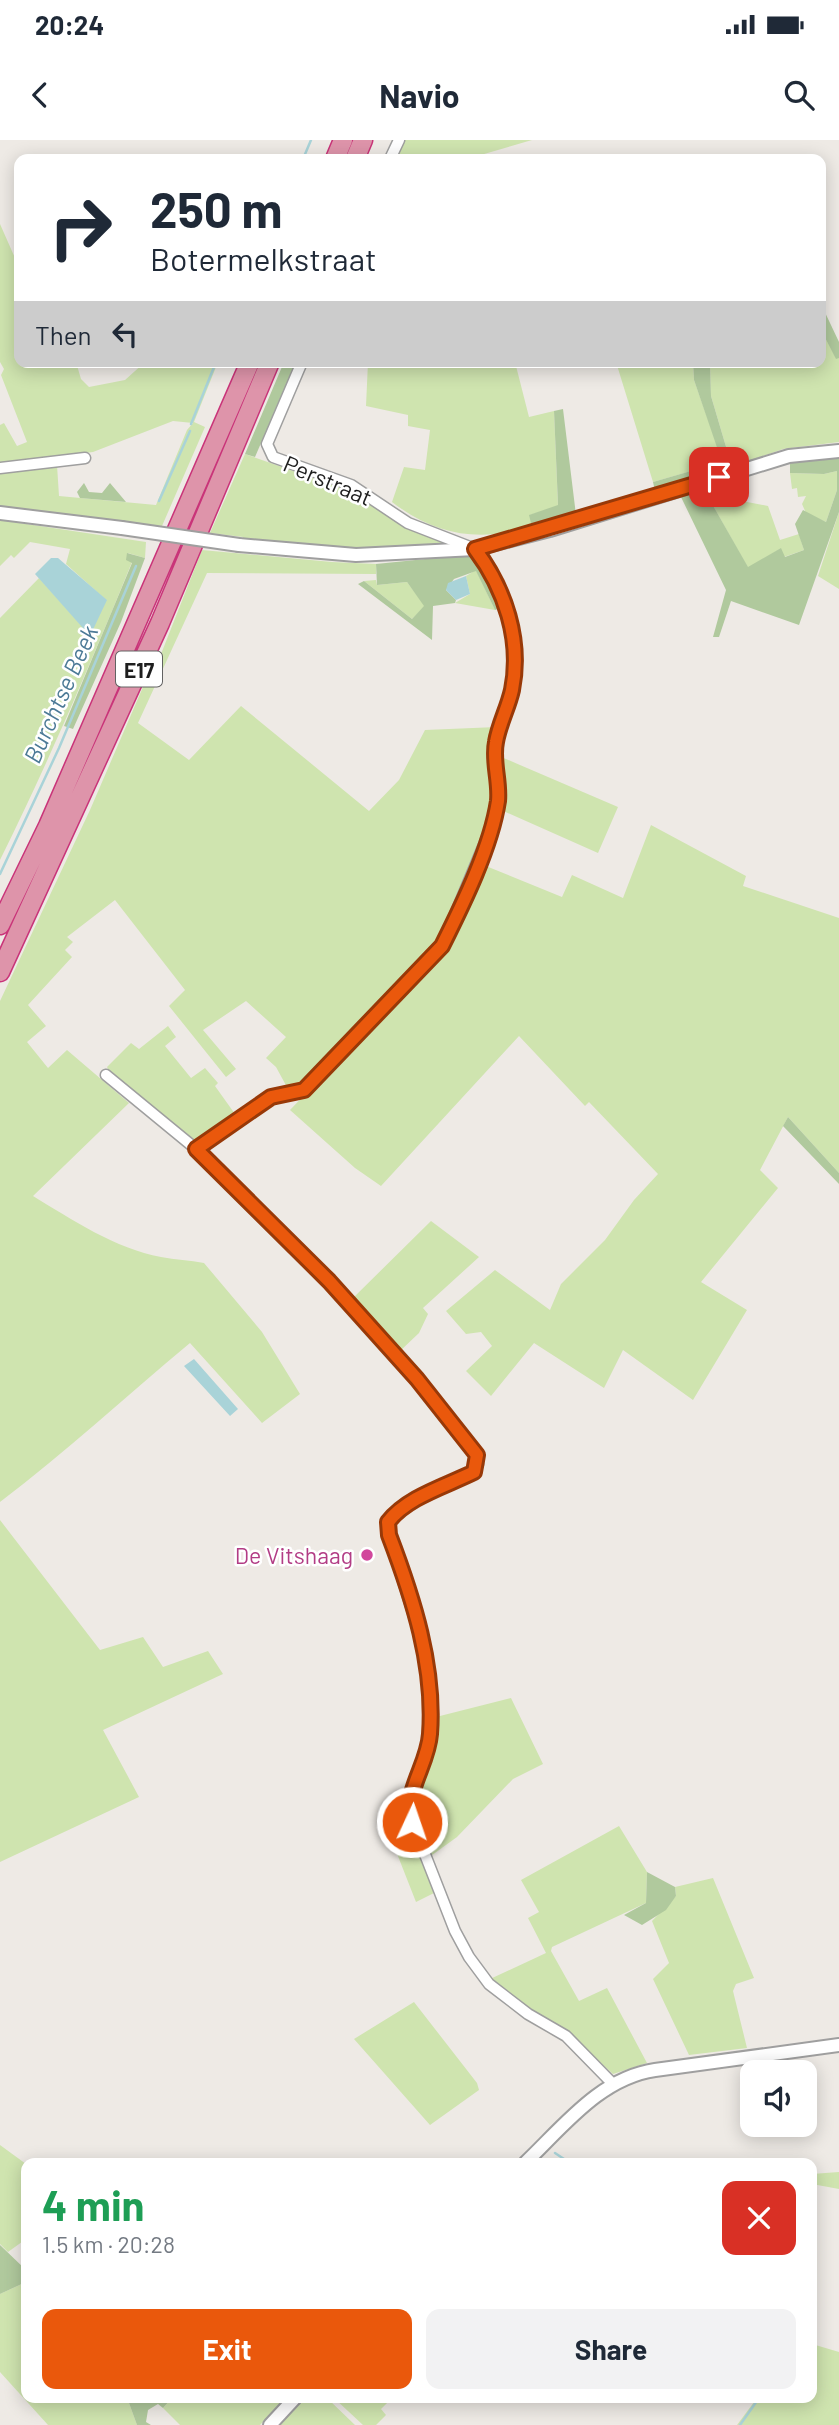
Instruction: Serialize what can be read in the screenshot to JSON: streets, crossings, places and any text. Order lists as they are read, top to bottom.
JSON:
{
  "streets": {
    "highway": ["E17"],
    "street": ["Perstraat"]
  },
  "water": ["Burchtse Beek"],
  "places": ["De Vitshaag"],
  "page": {
    "status": "20:24",
    "header": "Navio",
    "turn": ["250 m", "Botermelkstraat"],
    "then": "Then",
    "heading": ["4 min", "1.5 km · 20:28"],
    "buttons": ["Exit", "Share"]
  }
}
